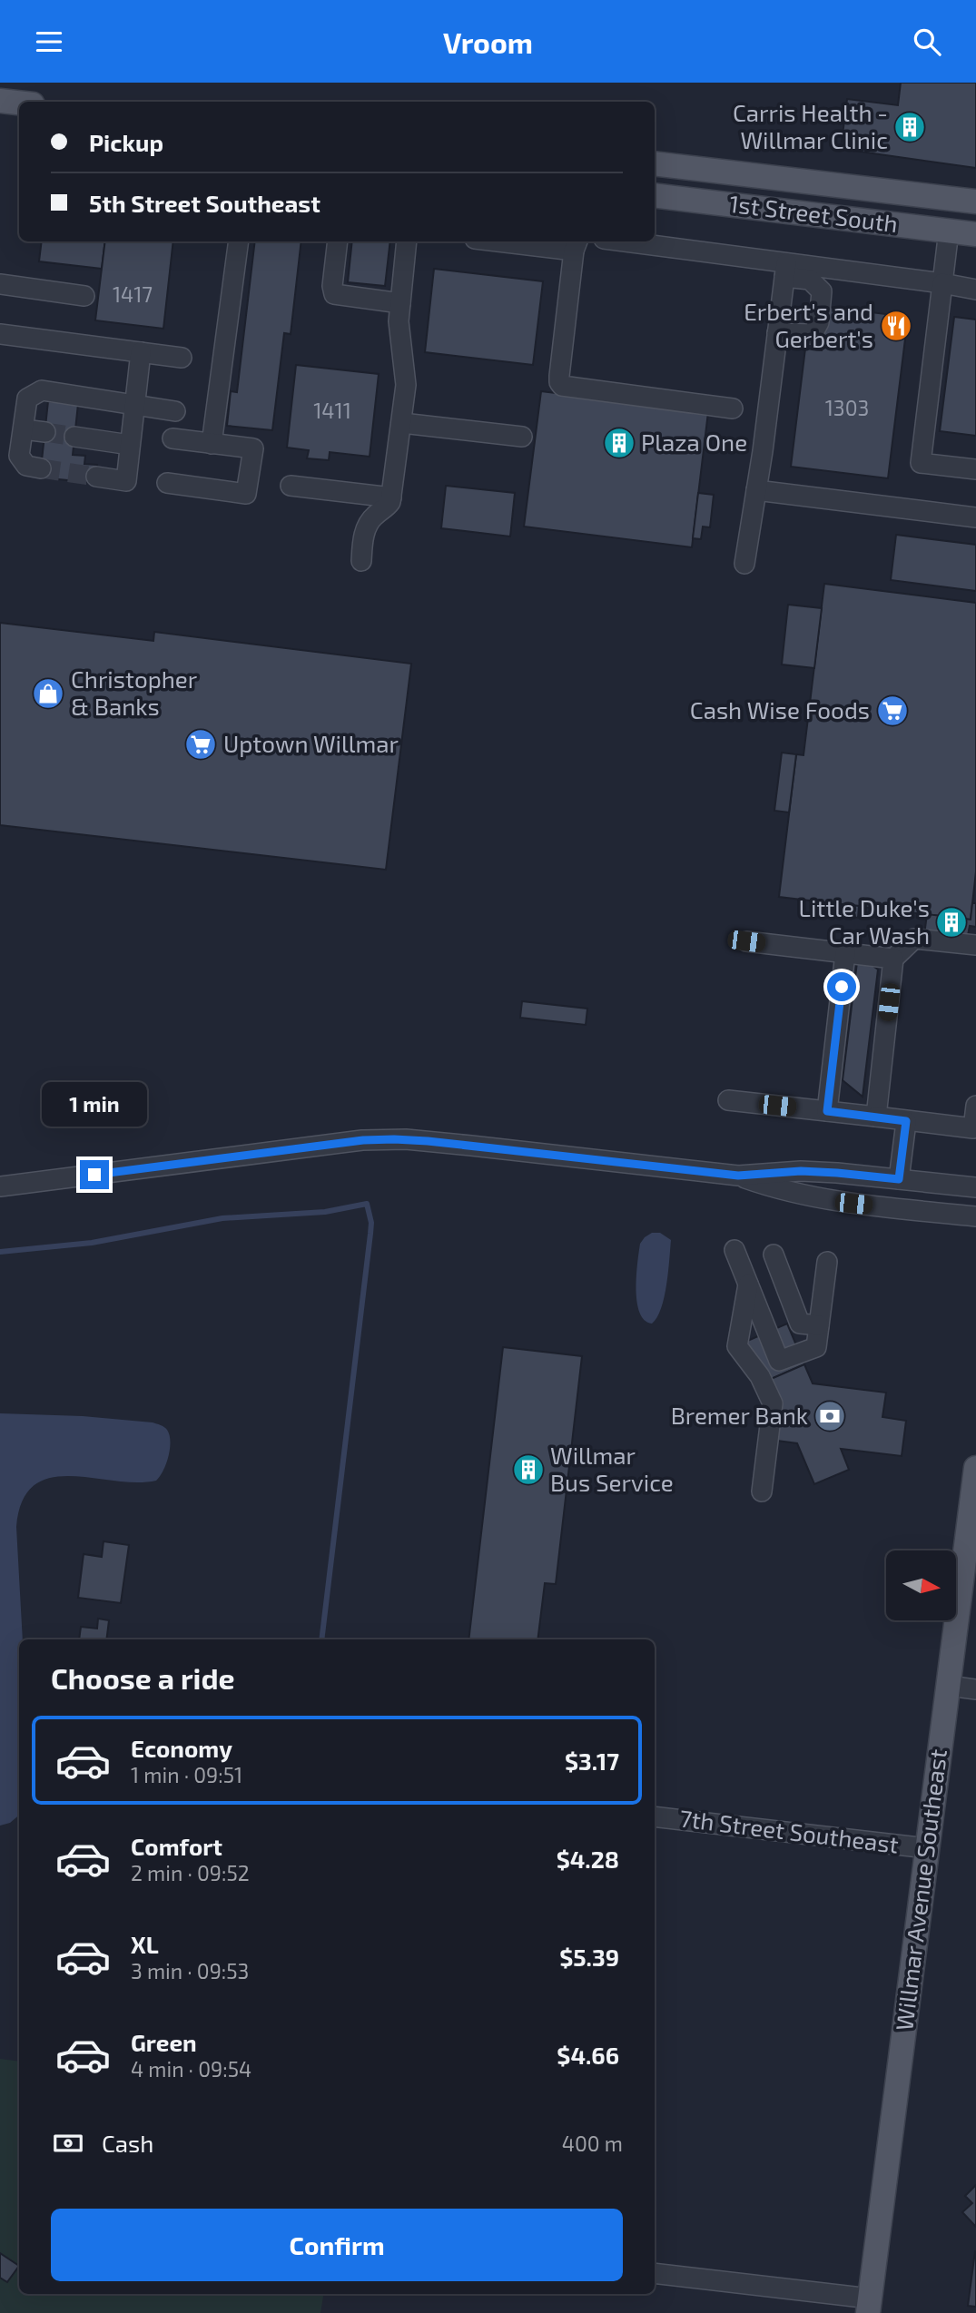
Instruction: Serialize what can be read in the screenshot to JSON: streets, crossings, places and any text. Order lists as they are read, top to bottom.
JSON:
{
  "streets": {
    "main road": ["1st Street South", "Willmar Avenue Southeast"],
    "street": ["7th Street Southeast"]
  },
  "crossings": [
    ["7th Street Southeast", "Willmar Avenue Southeast"]
  ],
  "places": {
    "building": [
      "Carris Health - Willmar Clinic",
      "Plaza One",
      "Little Duke's Car Wash",
      "Willmar Bus Service"
    ],
    "restaurant": ["Erbert's and Gerbert's"],
    "shop": ["Christopher & Banks"],
    "supermarket": ["Cash Wise Foods", "Uptown Willmar"],
    "bank": ["Bremer Bank"]
  },
  "house_numbers": ["1417", "1303", "1411"],
  "north": "right",
  "page": {
    "header": "Vroom",
    "banner": ["Pickup", "5th Street Southeast"],
    "bubble": "1 min",
    "heading": "Choose a ride",
    "list": [
      {
        "name": "Economy",
        "note": "1 min · 09:51",
        "value": "$3.17"
      },
      {
        "name": "Comfort",
        "note": "2 min · 09:52",
        "value": "$4.28"
      },
      {
        "name": "XL",
        "note": "3 min · 09:53",
        "value": "$5.39"
      },
      {
        "name": "Green",
        "note": "4 min · 09:54",
        "value": "$4.66"
      }
    ],
    "pay": ["Cash", "400 m"],
    "buttons": "Confirm"
  }
}
